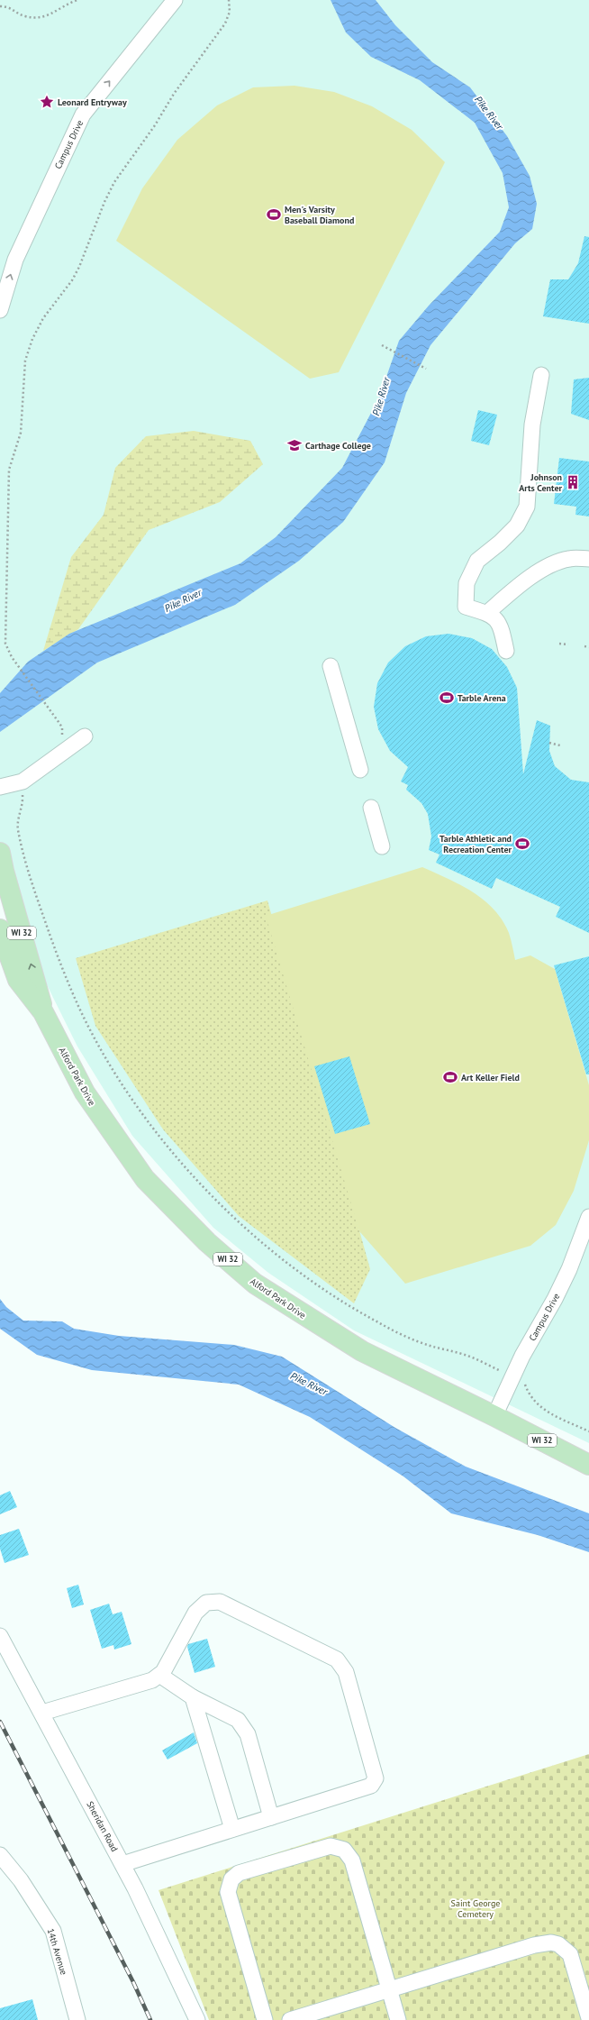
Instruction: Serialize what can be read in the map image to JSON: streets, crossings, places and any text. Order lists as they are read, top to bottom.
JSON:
{
  "streets": {
    "main road": ["WI 32", "Alford Park Drive"],
    "street": ["Campus Drive", "Sheridan Road", "14th Avenue"]
  },
  "crossings": [
    ["Campus Drive", "Alford Park Drive"]
  ],
  "one_way": ["Campus Drive"],
  "water": ["Pike River"],
  "parks": ["Saint George Cemetery"],
  "places": {
    "place": ["Leonard Entryway"],
    "sports": [
      "Men's Varsity Baseball Diamond",
      "Tarble Arena",
      "Tarble Athletic and Recreation Center",
      "Art Keller Field"
    ],
    "school or university": ["Carthage College"],
    "building": ["Johnson Arts Center"]
  }
}
